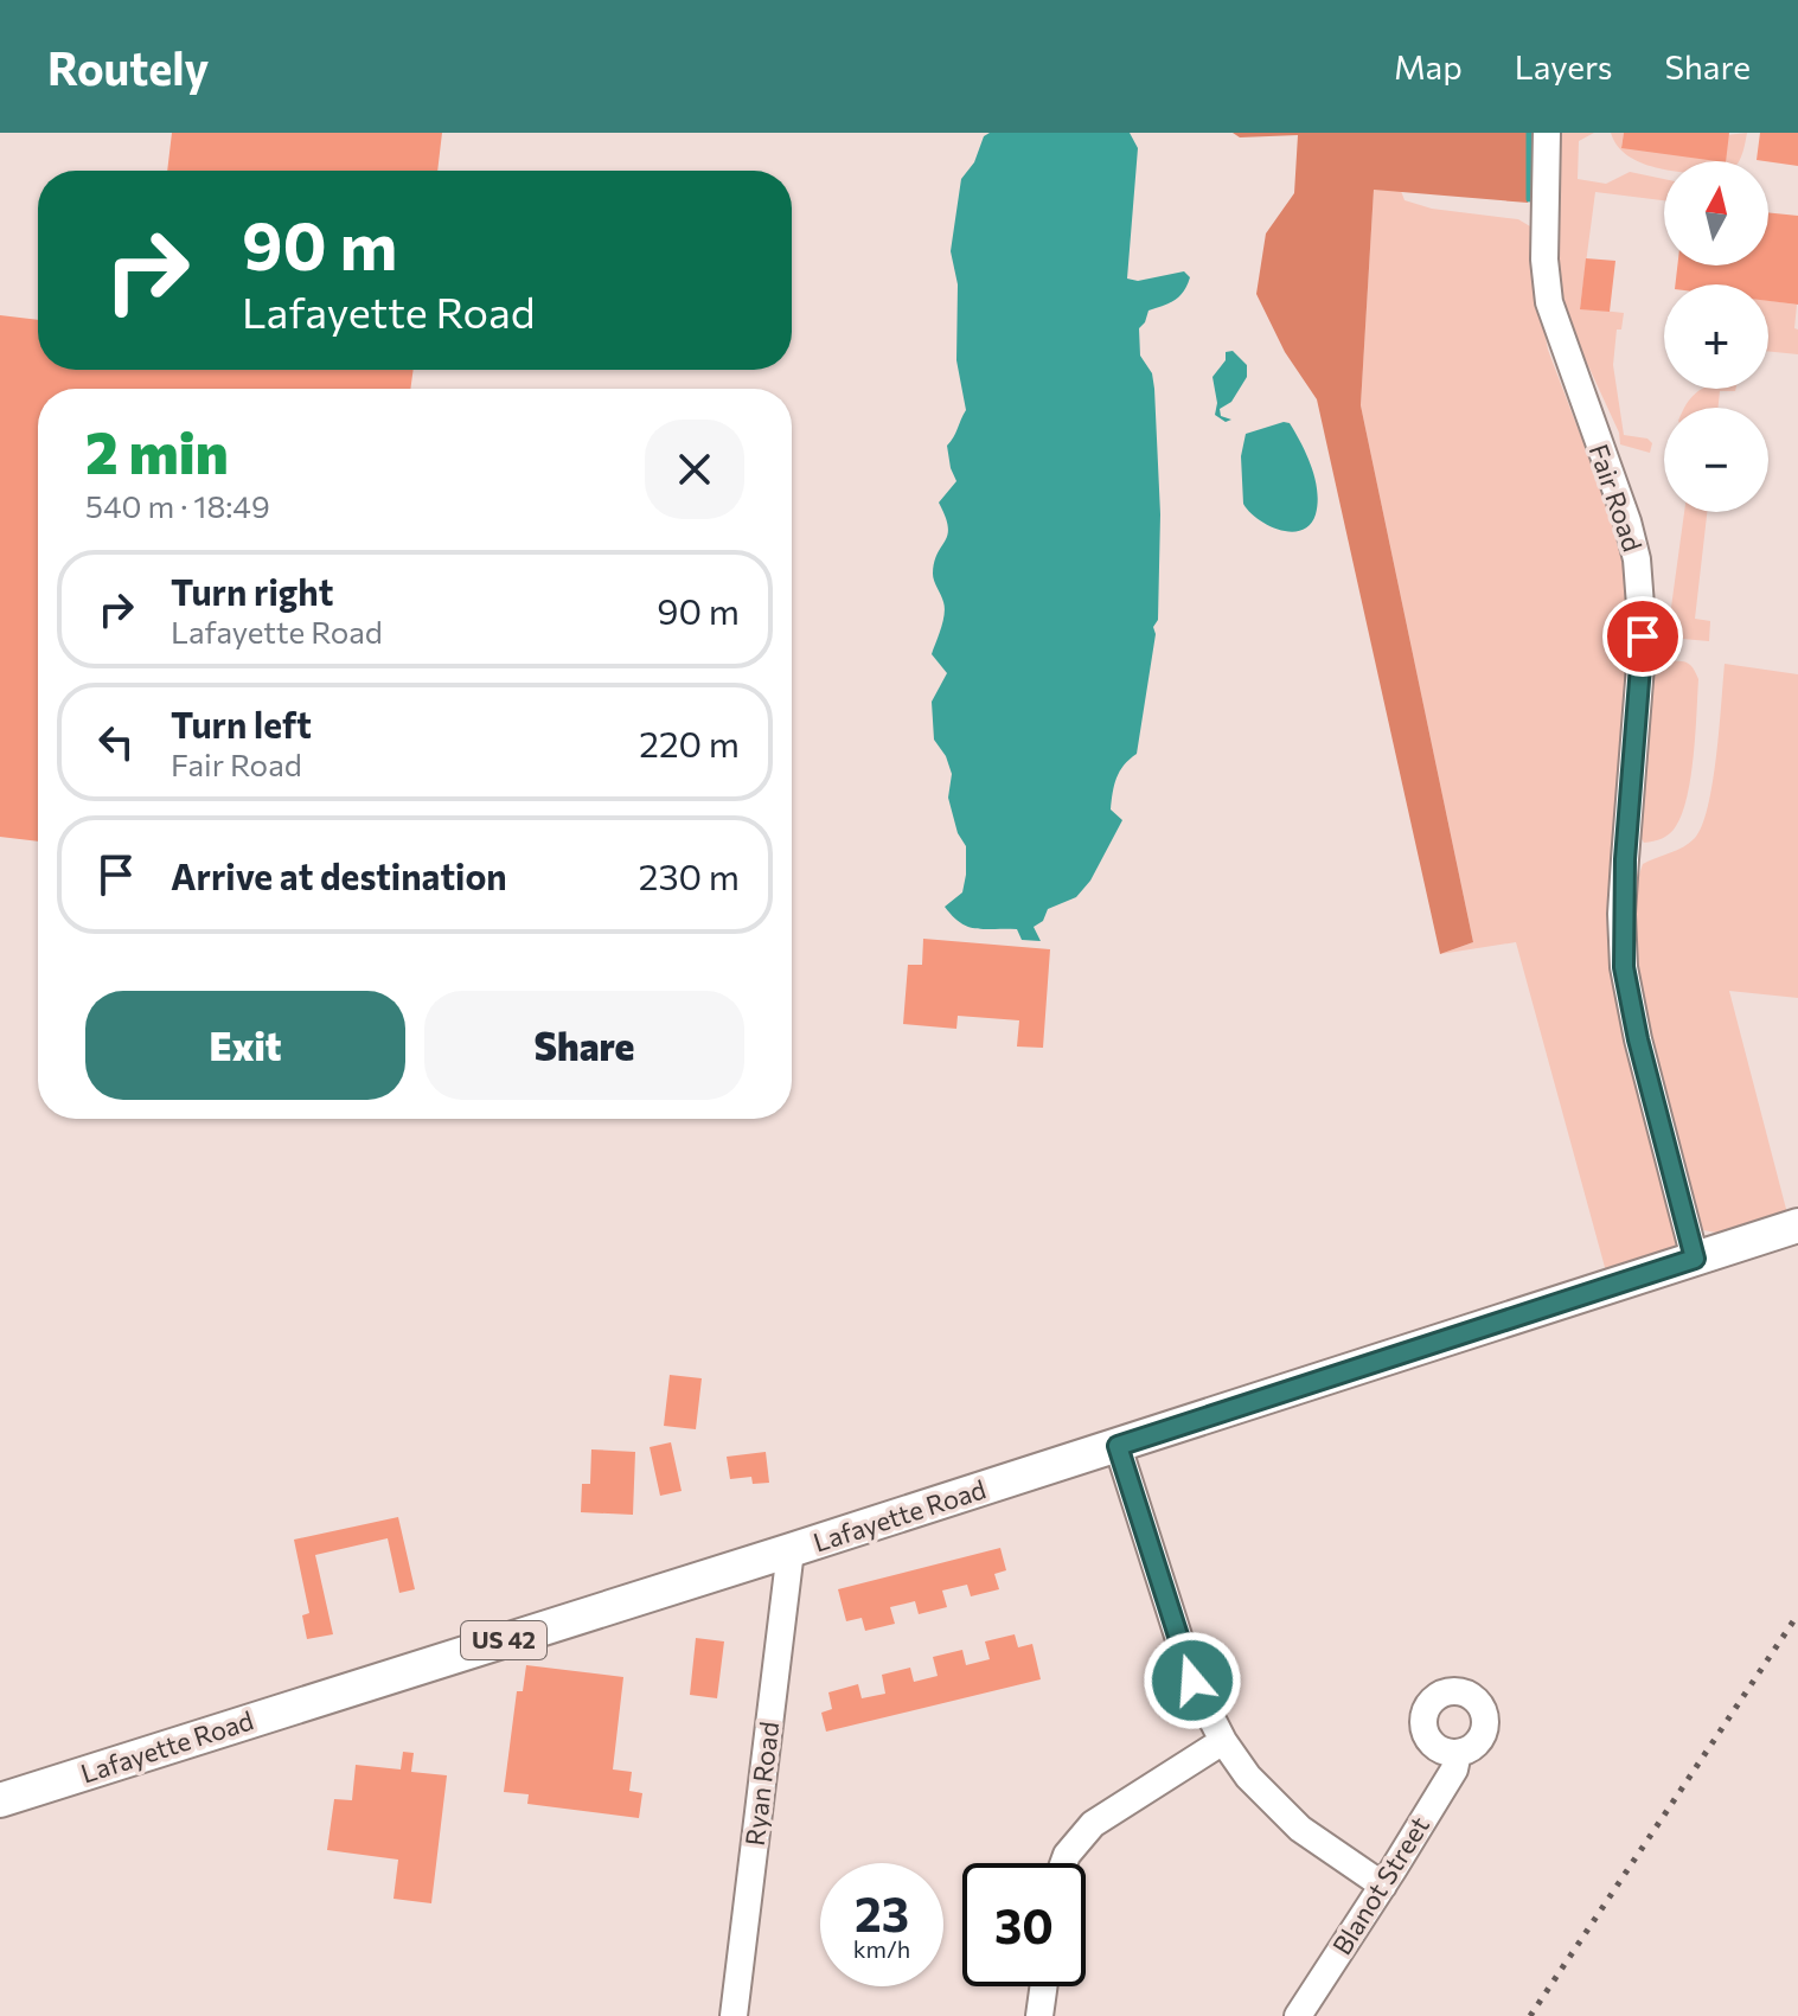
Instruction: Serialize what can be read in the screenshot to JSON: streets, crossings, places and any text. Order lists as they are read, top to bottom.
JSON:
{
  "streets": {
    "main road": ["Lafayette Road", "US 42"],
    "street": ["Fair Road", "Ryan Road", "Blanot Street"]
  },
  "crossings": [
    ["Fair Road", "Lafayette Road"],
    ["Lafayette Road", "Ryan Road"]
  ],
  "north": "top",
  "page": {
    "header": "Routely",
    "nav": ["Map", "Layers", "Share"],
    "map_buttons": ["+", "−"],
    "turn": ["90 m", "Lafayette Road"],
    "heading": ["2 min", "540 m · 18:49"],
    "list": [
      {
        "name": "Turn right",
        "note": "Lafayette Road",
        "value": "90 m"
      },
      {
        "name": "Turn left",
        "note": "Fair Road",
        "value": "220 m"
      },
      {
        "name": "Arrive at destination",
        "value": "230 m"
      }
    ],
    "buttons": ["Exit", "Share"],
    "speed": "23 km/h",
    "limit": "30"
  }
}
